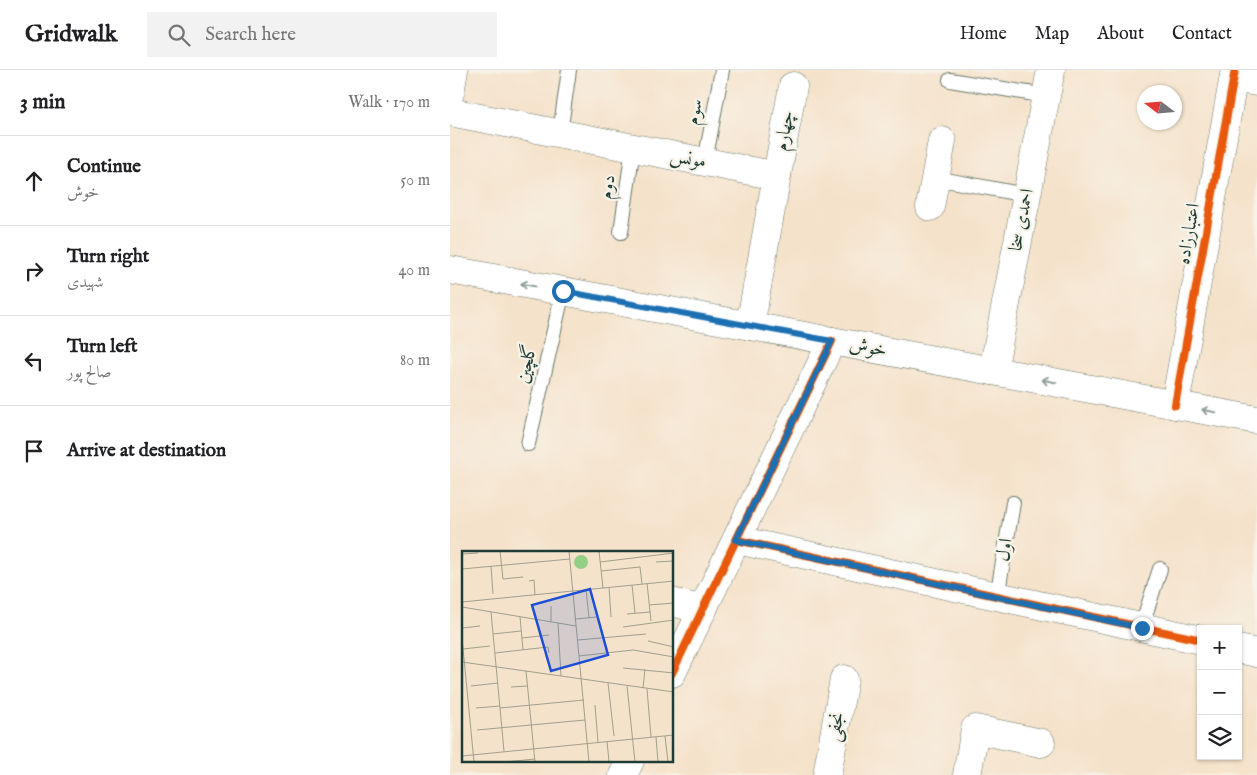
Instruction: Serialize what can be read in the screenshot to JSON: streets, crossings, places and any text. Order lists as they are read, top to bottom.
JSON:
{
  "streets": {
    "street": [
      "چهارم",
      "مونس",
      "احمدی سخا",
      "اعتبارزاده",
      "خوش",
      "نجفی"
    ],
    "lane": [
      "سوم",
      "دوم",
      "گلچین",
      "اول"
    ]
  },
  "crossings": [
    ["سوم", "مونس"],
    ["چهارم", "مونس"],
    ["مونس", "دوم"],
    ["احمدی سخا", "خوش"],
    ["اعتبارزاده", "خوش"],
    ["خوش", "گلچین"]
  ],
  "north": "left",
  "page": {
    "header": "Gridwalk",
    "search": "Search here",
    "nav": [
      "Home",
      "Map",
      "About",
      "Contact"
    ],
    "heading": ["3 min", "Walk · 170 m"],
    "list": [
      ["Continue", "خوش", "50 m"],
      ["Turn right", "شهیدی", "40 m"],
      ["Turn left", "صالح پور", "80 m"],
      "Arrive at destination"
    ],
    "map_buttons": ["+", "−"]
  }
}
